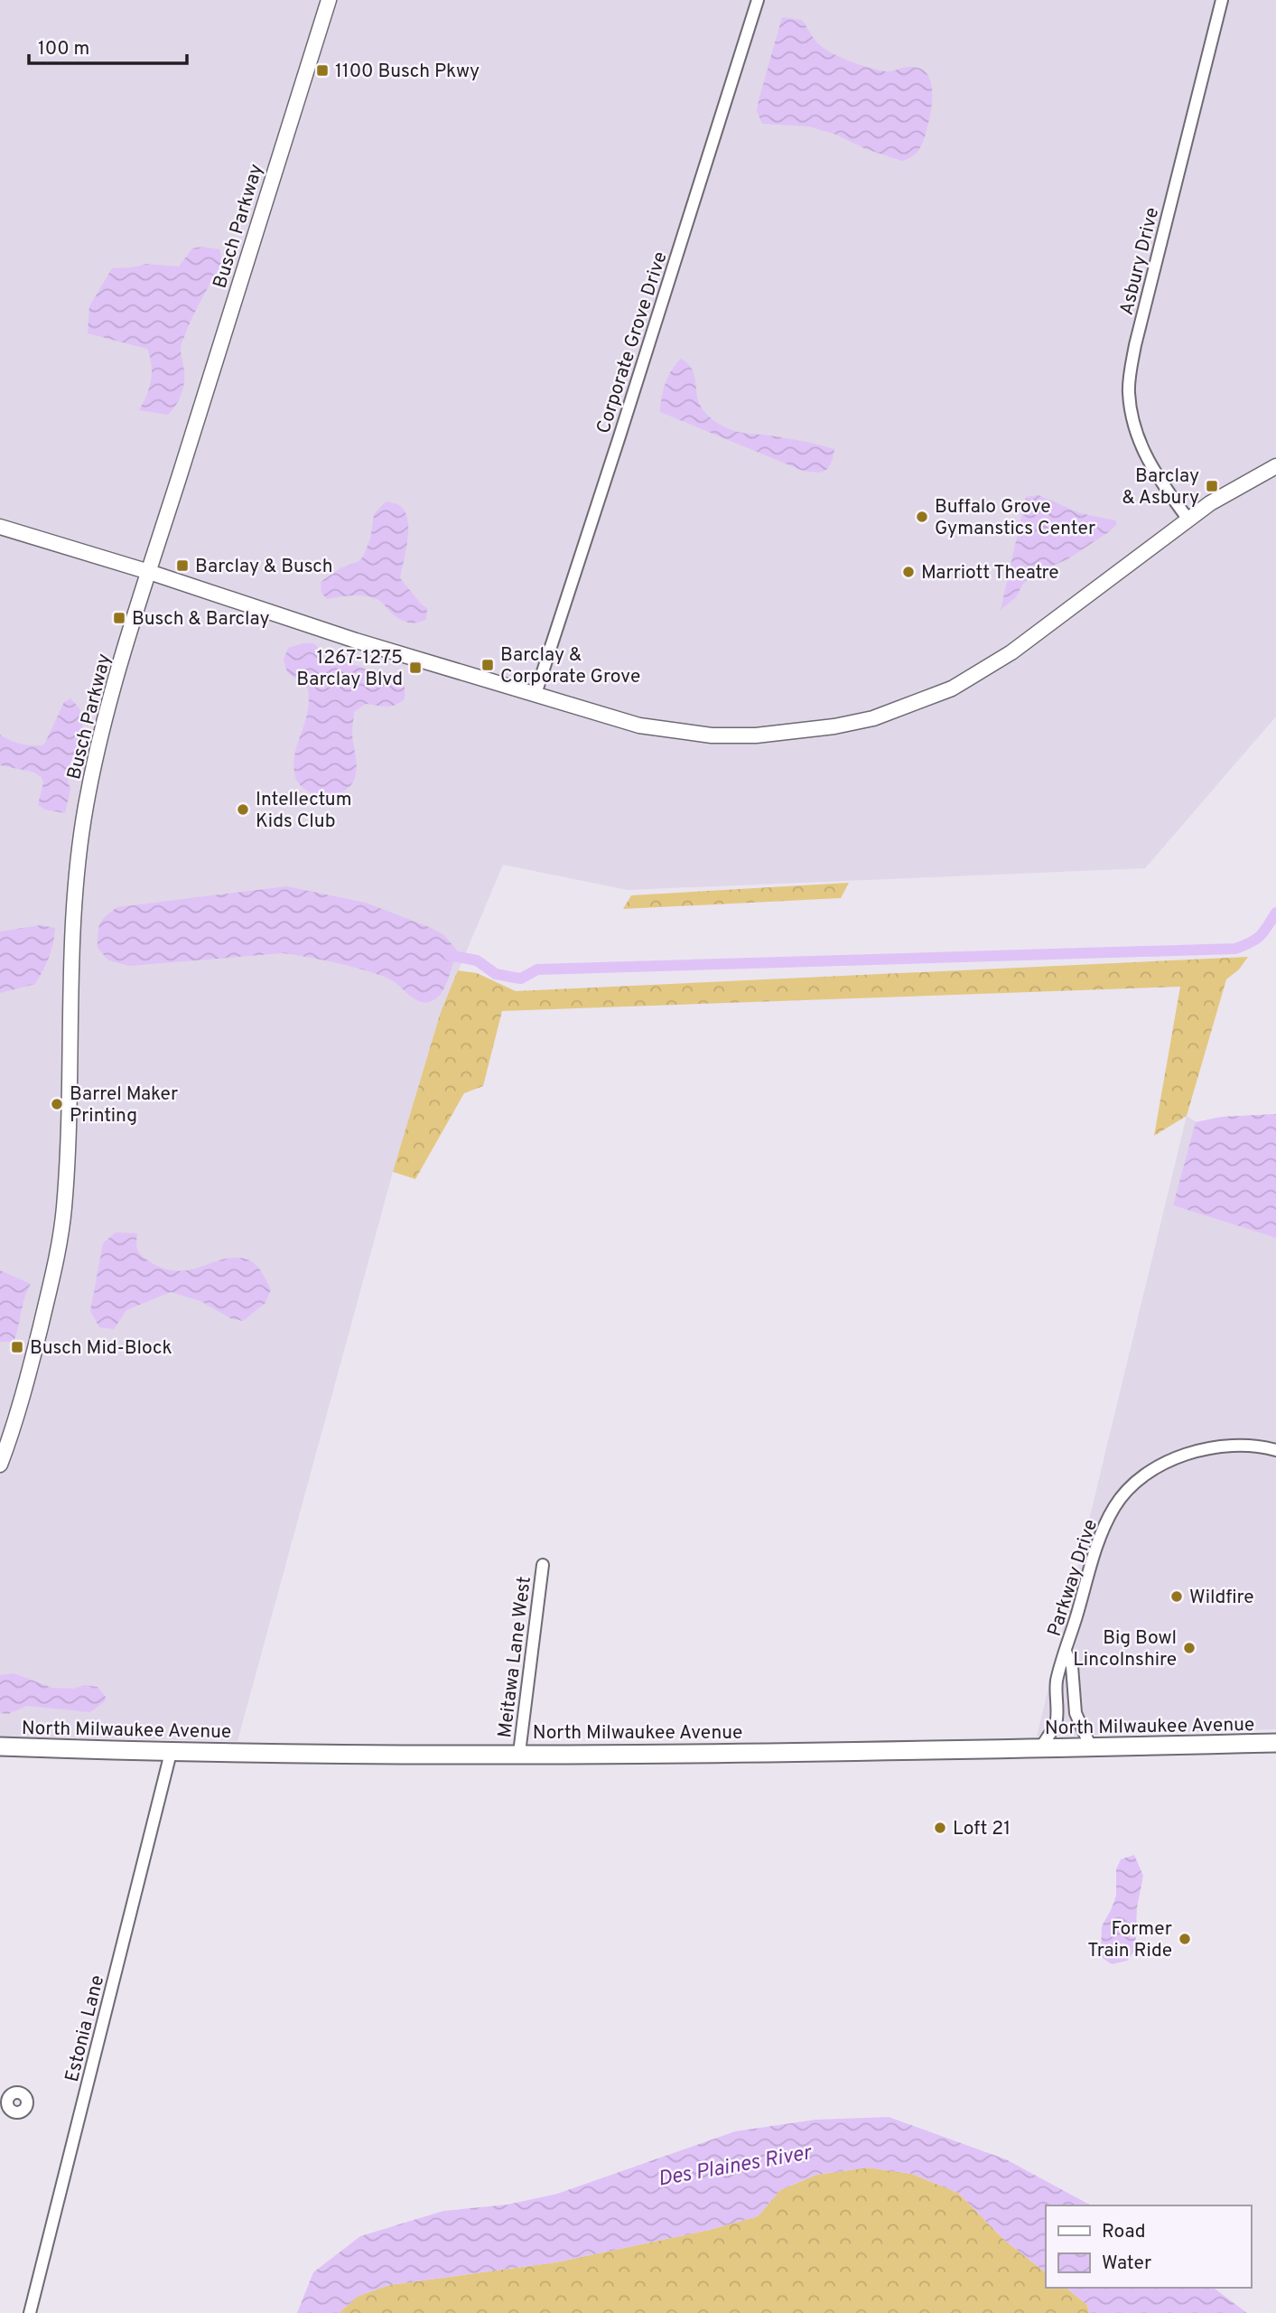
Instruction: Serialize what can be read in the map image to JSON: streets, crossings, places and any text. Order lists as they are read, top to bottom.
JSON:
{
  "streets": {
    "main road": ["North Milwaukee Avenue"],
    "street": [
      "Busch Parkway",
      "Asbury Drive",
      "Corporate Grove Drive",
      "Parkway Drive",
      "Meitawa Lane West",
      "Estonia Lane"
    ]
  },
  "crossings": [
    ["Parkway Drive", "North Milwaukee Avenue"],
    ["Meitawa Lane West", "North Milwaukee Avenue"],
    ["North Milwaukee Avenue", "Estonia Lane"]
  ],
  "water": ["Des Plaines River"],
  "places": {
    "transit": [
      "1100 Busch Pkwy",
      "Barclay & Asbury",
      "Barclay & Busch",
      "Busch & Barclay",
      "Barclay & Corporate Grove",
      "1267-1275 Barclay Blvd",
      "Busch Mid-Block"
    ],
    "other": [
      "Buffalo Grove Gymanstics Center",
      "Marriott Theatre",
      "Intellectum Kids Club",
      "Barrel Maker Printing",
      "Wildfire",
      "Big Bowl Lincolnshire",
      "Loft 21",
      "Former Train Ride"
    ]
  },
  "legend": ["Road", "Water"],
  "scale_bar": "100 m"
}
